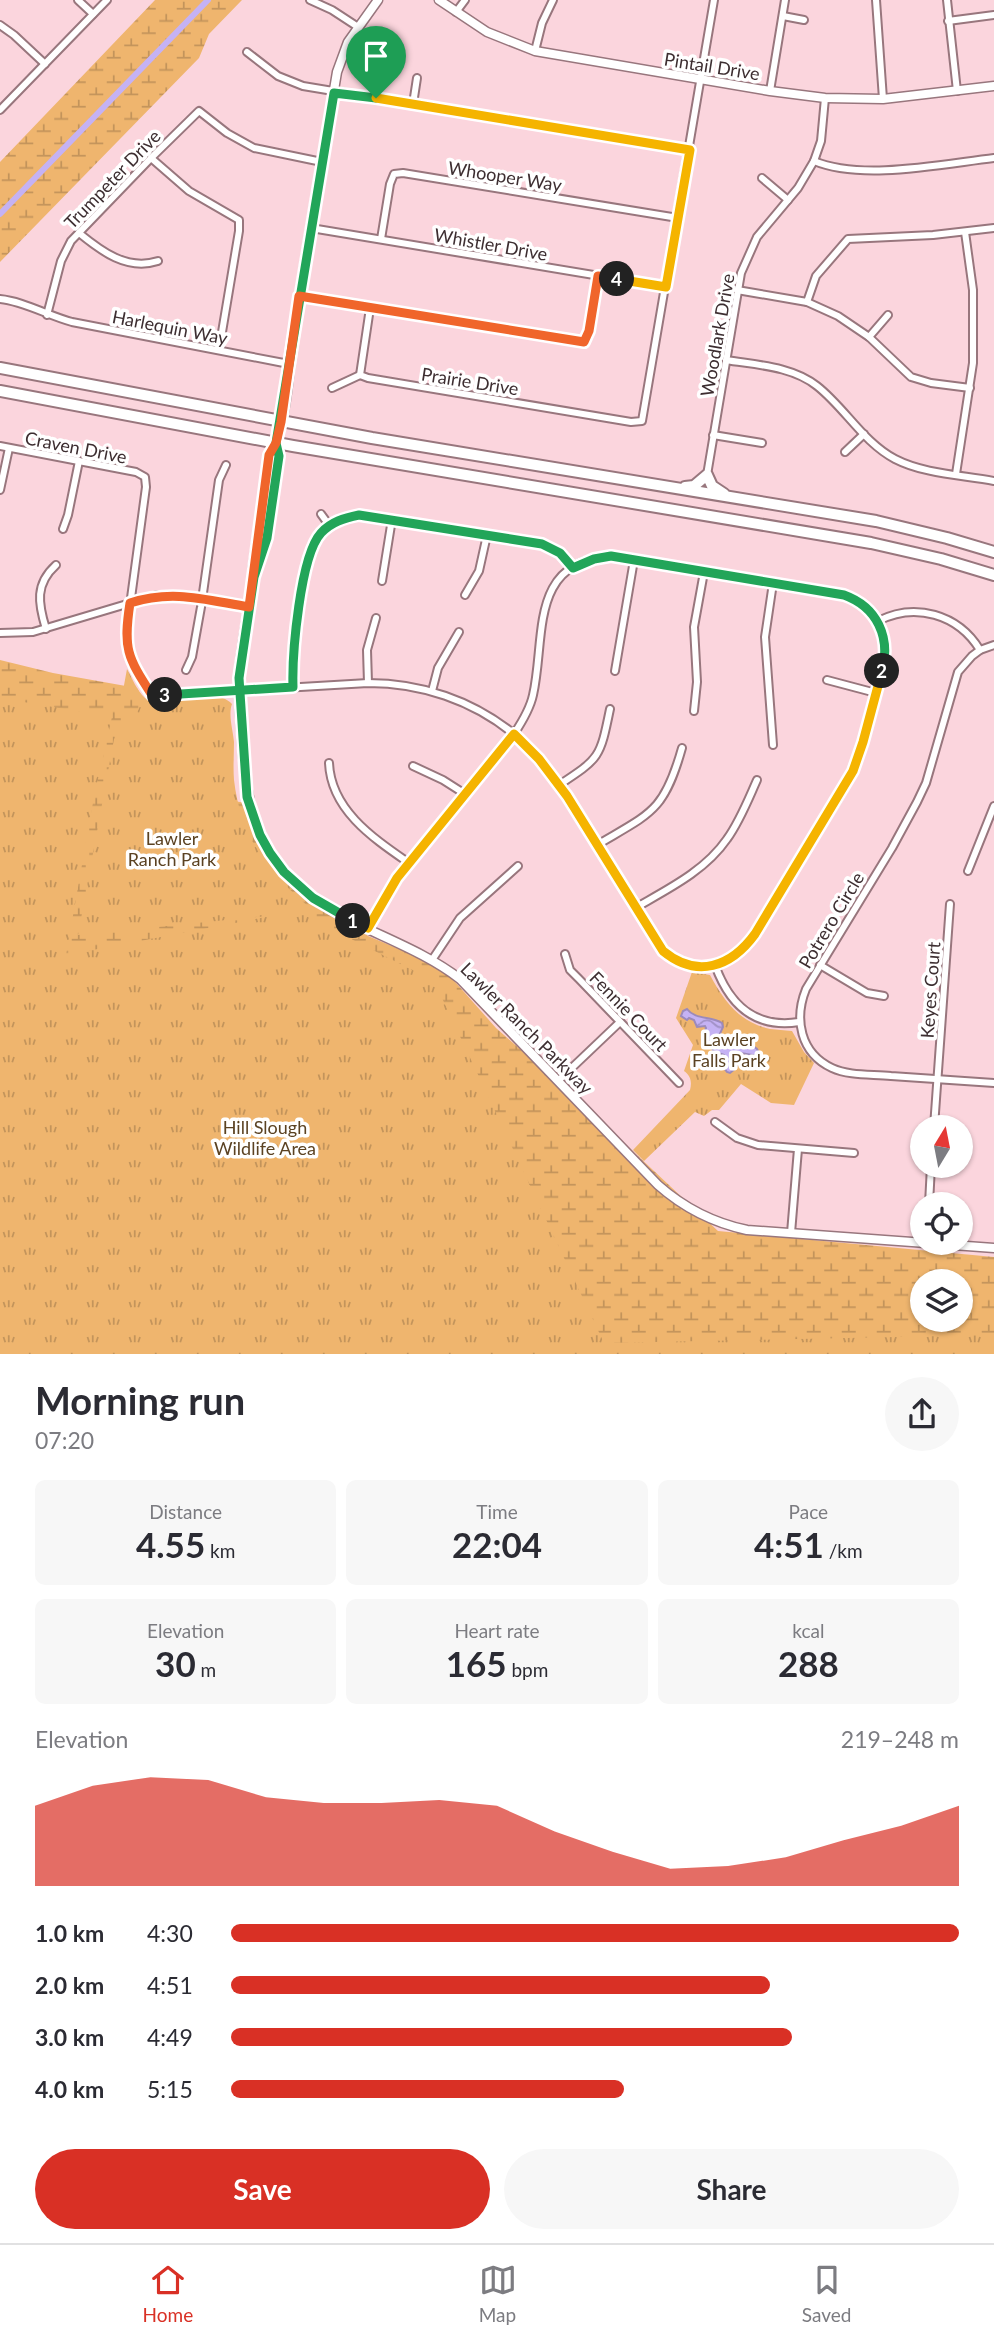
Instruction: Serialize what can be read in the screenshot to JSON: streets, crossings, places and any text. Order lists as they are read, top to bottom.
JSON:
{
  "streets": {
    "street": [
      "Pintail Drive",
      "Whooper Way",
      "Trumpeter Drive",
      "Whistler Drive",
      "Harlequin Way",
      "Woodlark Drive",
      "Prairie Drive",
      "Craven Drive",
      "Potrero Circle",
      "Keyes Court",
      "Fennie Court",
      "Lawler Ranch Parkway"
    ]
  },
  "crossings": [
    ["Pintail Drive", "Woodlark Drive"],
    ["Whooper Way", "Whistler Drive"],
    ["Trumpeter Drive", "Harlequin Way"],
    ["Trumpeter Drive", "Lawler Ranch Parkway"],
    ["Whistler Drive", "Prairie Drive"],
    ["Whistler Drive", "Lawler Ranch Parkway"],
    ["Harlequin Way", "Lawler Ranch Parkway"]
  ],
  "parks": ["Lawler Ranch Park", "Lawler Falls Park", "Hill Slough Wildlife Area"],
  "north": "top",
  "page": {
    "pins": [
      "4",
      "2",
      "3",
      "1"
    ],
    "heading": ["Morning run", "07:20"],
    "stats": [
      ["Distance", "4.55 km"],
      ["Time", "22:04"],
      ["Pace", "4:51 /km"],
      ["Elevation", "30 m"],
      ["Heart rate", "165 bpm"],
      ["kcal", "288"]
    ],
    "chart": ["Elevation", "219–248 m"],
    "list": [
      {
        "name": "1.0 km",
        "note": "4:30"
      },
      {
        "name": "2.0 km",
        "note": "4:51"
      },
      {
        "name": "3.0 km",
        "note": "4:49"
      },
      {
        "name": "4.0 km",
        "note": "5:15"
      }
    ],
    "buttons": ["Save", "Share"],
    "tabs": ["Home", "Map", "Saved"]
  }
}
